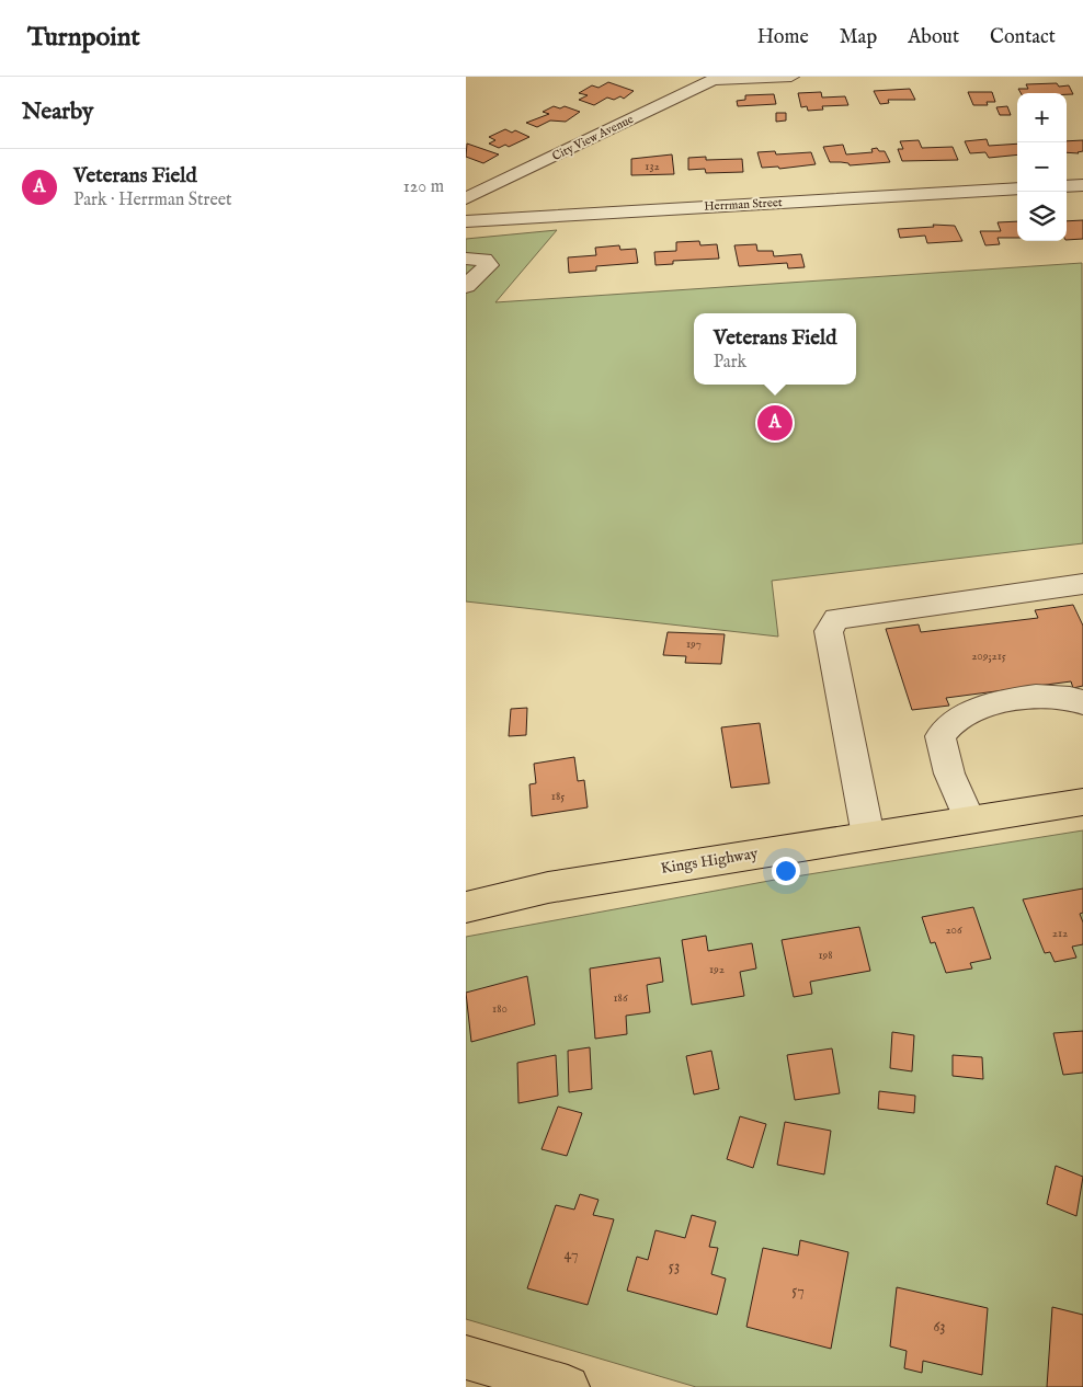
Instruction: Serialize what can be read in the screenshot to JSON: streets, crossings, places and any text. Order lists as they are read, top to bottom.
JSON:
{
  "streets": {
    "main road": ["Kings Highway"],
    "street": ["City View Avenue", "Herrman Street"]
  },
  "house_numbers": [
    "132",
    "197",
    "209;215",
    "185",
    "206",
    "212",
    "198",
    "192",
    "186",
    "180",
    "47",
    "53",
    "57",
    "63"
  ],
  "page": {
    "header": "Turnpoint",
    "nav": [
      "Home",
      "Map",
      "About",
      "Contact"
    ],
    "heading": "Nearby",
    "map_buttons": ["+", "−"],
    "list": [
      {
        "mark": "A",
        "name": "Veterans Field",
        "note": "Park · Herrman Street",
        "value": "120 m"
      }
    ],
    "popup": ["Veterans Field", "Park"],
    "pins": "A"
  }
}
